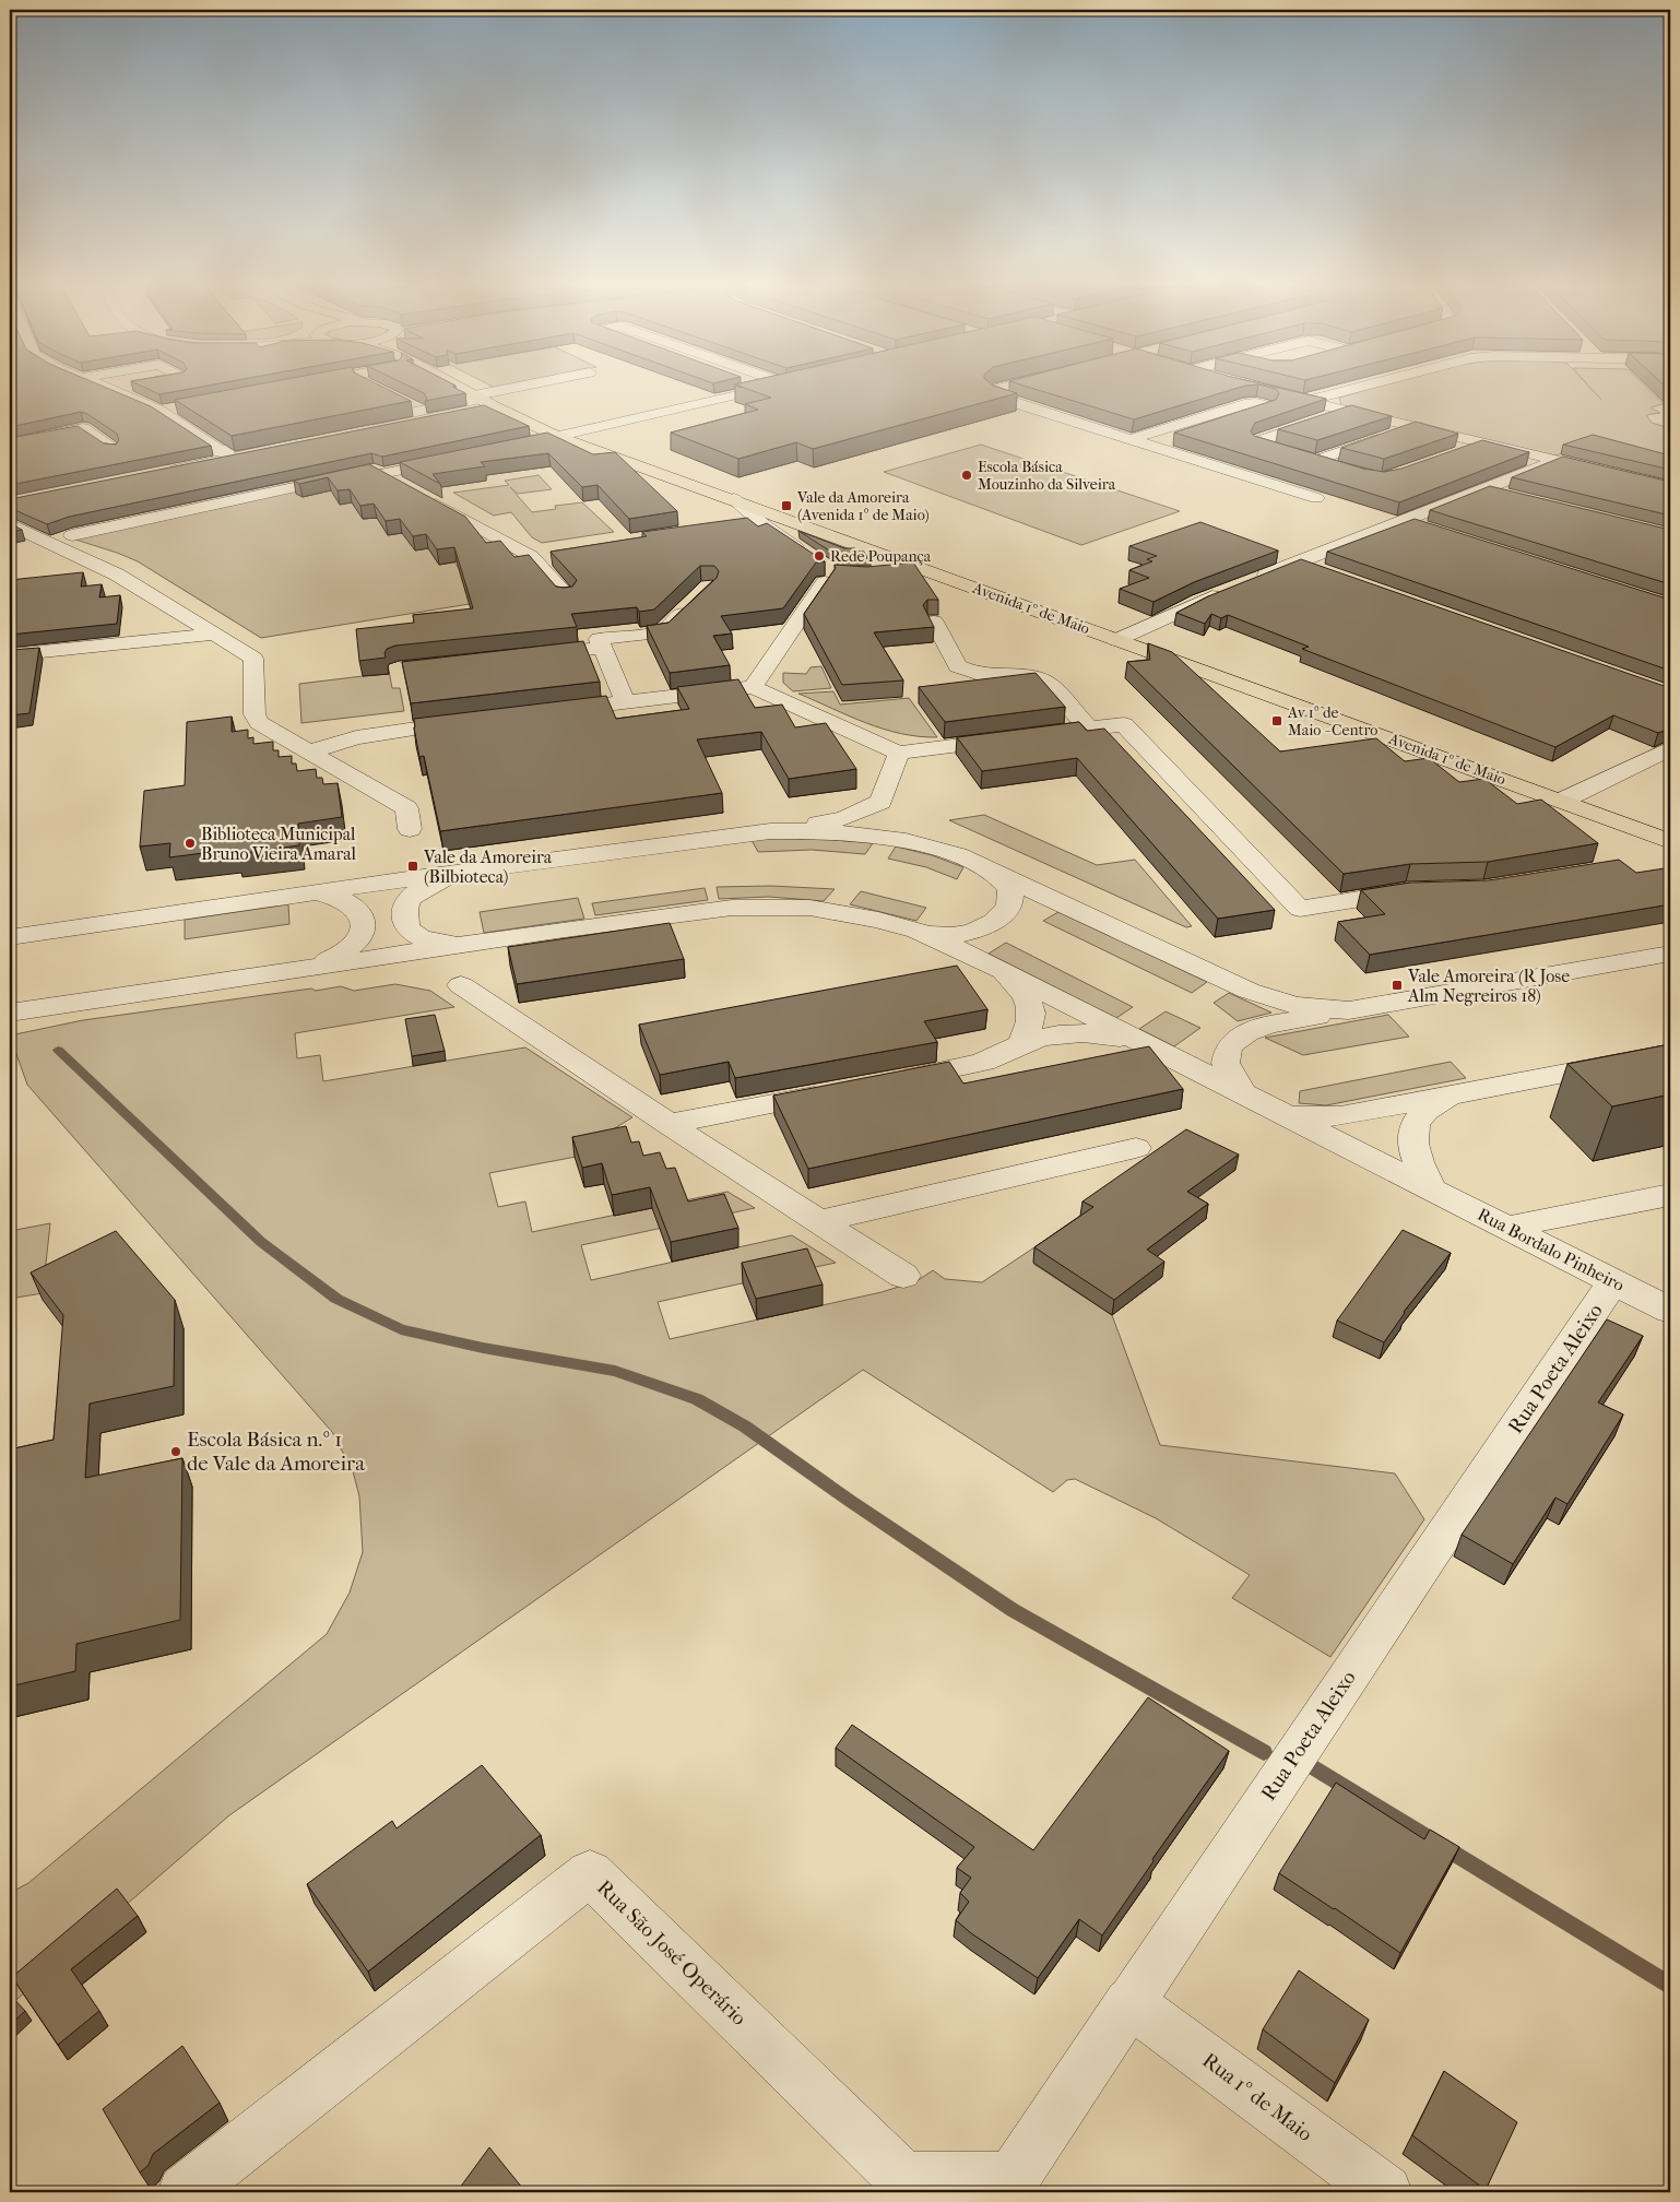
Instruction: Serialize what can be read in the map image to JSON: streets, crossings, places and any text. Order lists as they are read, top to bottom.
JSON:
{
  "streets": {
    "main road": ["Avenida 1º de Maio"],
    "street": [
      "Rua Bordalo Pinheiro",
      "Rua Poeta Aleixo",
      "Rua São José Operário",
      "Rua 1º de Maio"
    ]
  },
  "crossings": [
    ["Rua Bordalo Pinheiro", "Rua Poeta Aleixo"],
    ["Rua Poeta Aleixo", "Rua São José Operário"],
    ["Rua Poeta Aleixo", "Rua 1º de Maio"]
  ],
  "places": {
    "other": [
      "Escola Básica Mouzinho da Silveira",
      "Rede Poupança",
      "Biblioteca Municipal Bruno Vieira Amaral",
      "Escola Básica n.º 1 de Vale da Amoreira"
    ],
    "transit": [
      "Vale da Amoreira (Avenida 1º de Maio)",
      "Av 1º de Maio - Centro",
      "Vale da Amoreira (Bilbioteca)",
      "Vale Amoreira (R Jose Alm Negreiros 18)"
    ]
  }
}
